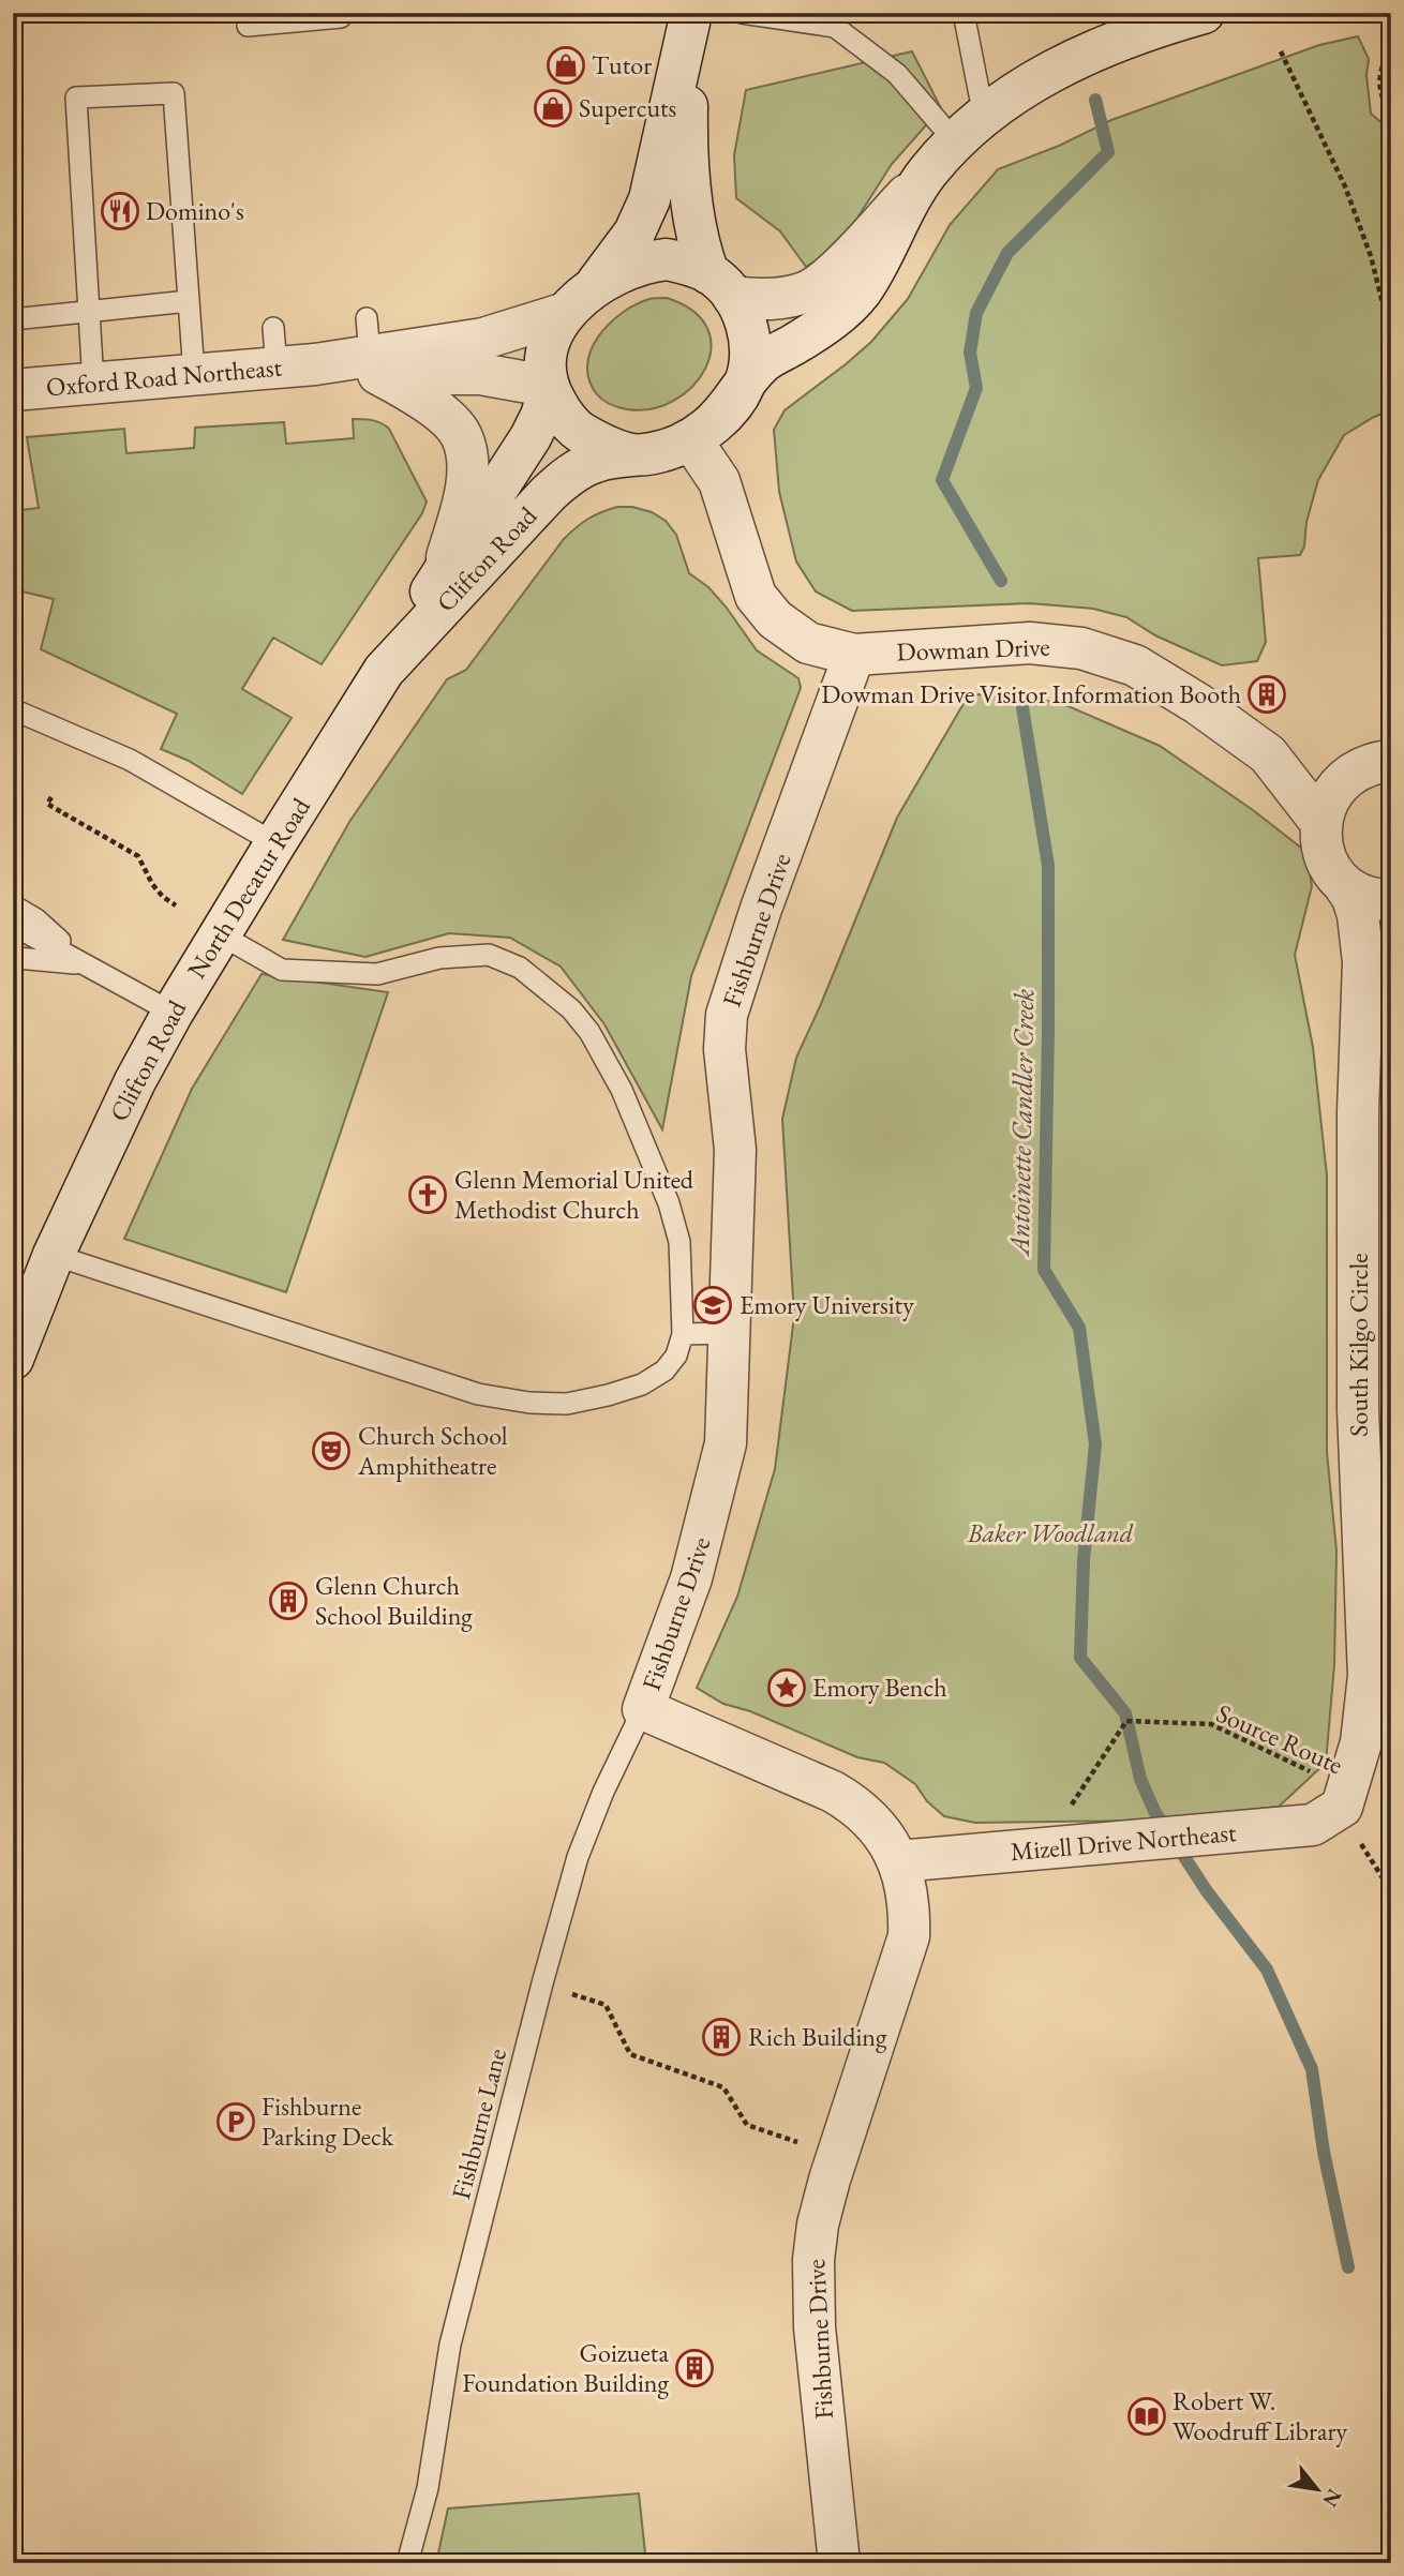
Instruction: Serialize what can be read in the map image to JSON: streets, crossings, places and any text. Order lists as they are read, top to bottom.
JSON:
{
  "streets": {
    "street": [
      "Oxford Road Northeast",
      "Clifton Road",
      "Dowman Drive",
      "North Decatur Road",
      "Fishburne Drive",
      "South Kilgo Circle",
      "Mizell Drive Northeast"
    ],
    "lane": ["Fishburne Lane"],
    "path": ["Source Route"]
  },
  "crossings": [
    ["Oxford Road Northeast", "Clifton Road"],
    ["Oxford Road Northeast", "Dowman Drive"],
    ["Clifton Road", "Dowman Drive"],
    ["Clifton Road", "North Decatur Road"],
    ["Dowman Drive", "Fishburne Drive"],
    ["Fishburne Drive", "Mizell Drive Northeast"],
    ["Fishburne Drive", "Fishburne Lane"],
    ["South Kilgo Circle", "Source Route"],
    ["South Kilgo Circle", "Mizell Drive Northeast"],
    ["Source Route", "Mizell Drive Northeast"]
  ],
  "water": ["Antoinette Candler Creek"],
  "parks": ["Baker Woodland"],
  "places": {
    "shop": ["Tutor", "Supercuts"],
    "restaurant": ["Domino's"],
    "building": [
      "Dowman Drive Visitor Information Booth",
      "Glenn Church School Building",
      "Rich Building",
      "Goizueta Foundation Building"
    ],
    "church": ["Glenn Memorial United Methodist Church"],
    "school or university": ["Emory University"],
    "theatre": ["Church School Amphitheatre"],
    "place": ["Emory Bench"],
    "parking": ["Fishburne Parking Deck"],
    "library": ["Robert W. Woodruff Library"]
  },
  "north": "bottom right"
}
